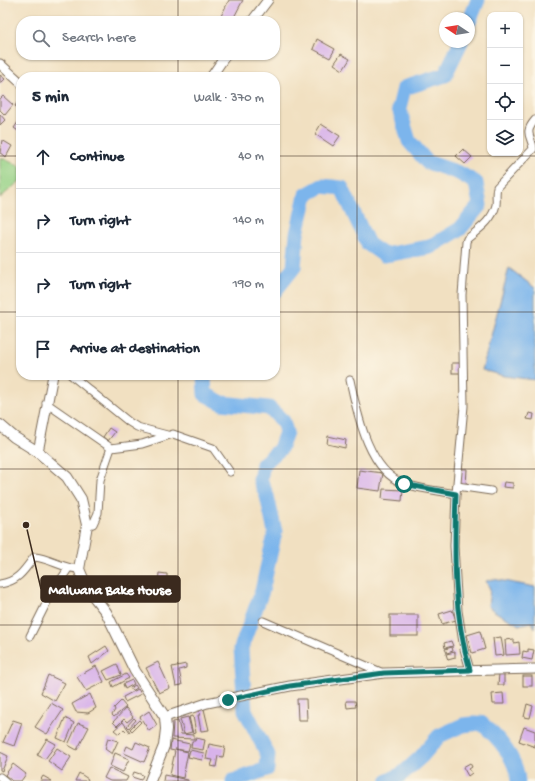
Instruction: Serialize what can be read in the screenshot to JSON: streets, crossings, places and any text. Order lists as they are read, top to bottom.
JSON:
{
  "places": ["Malwana Bake House"],
  "north": "left",
  "page": {
    "map_buttons": ["+", "−"],
    "search": "Search here",
    "heading": ["5 min", "Walk · 370 m"],
    "list": [
      ["Continue", "40 m"],
      ["Turn right", "140 m"],
      ["Turn right", "190 m"],
      "Arrive at destination"
    ]
  }
}
